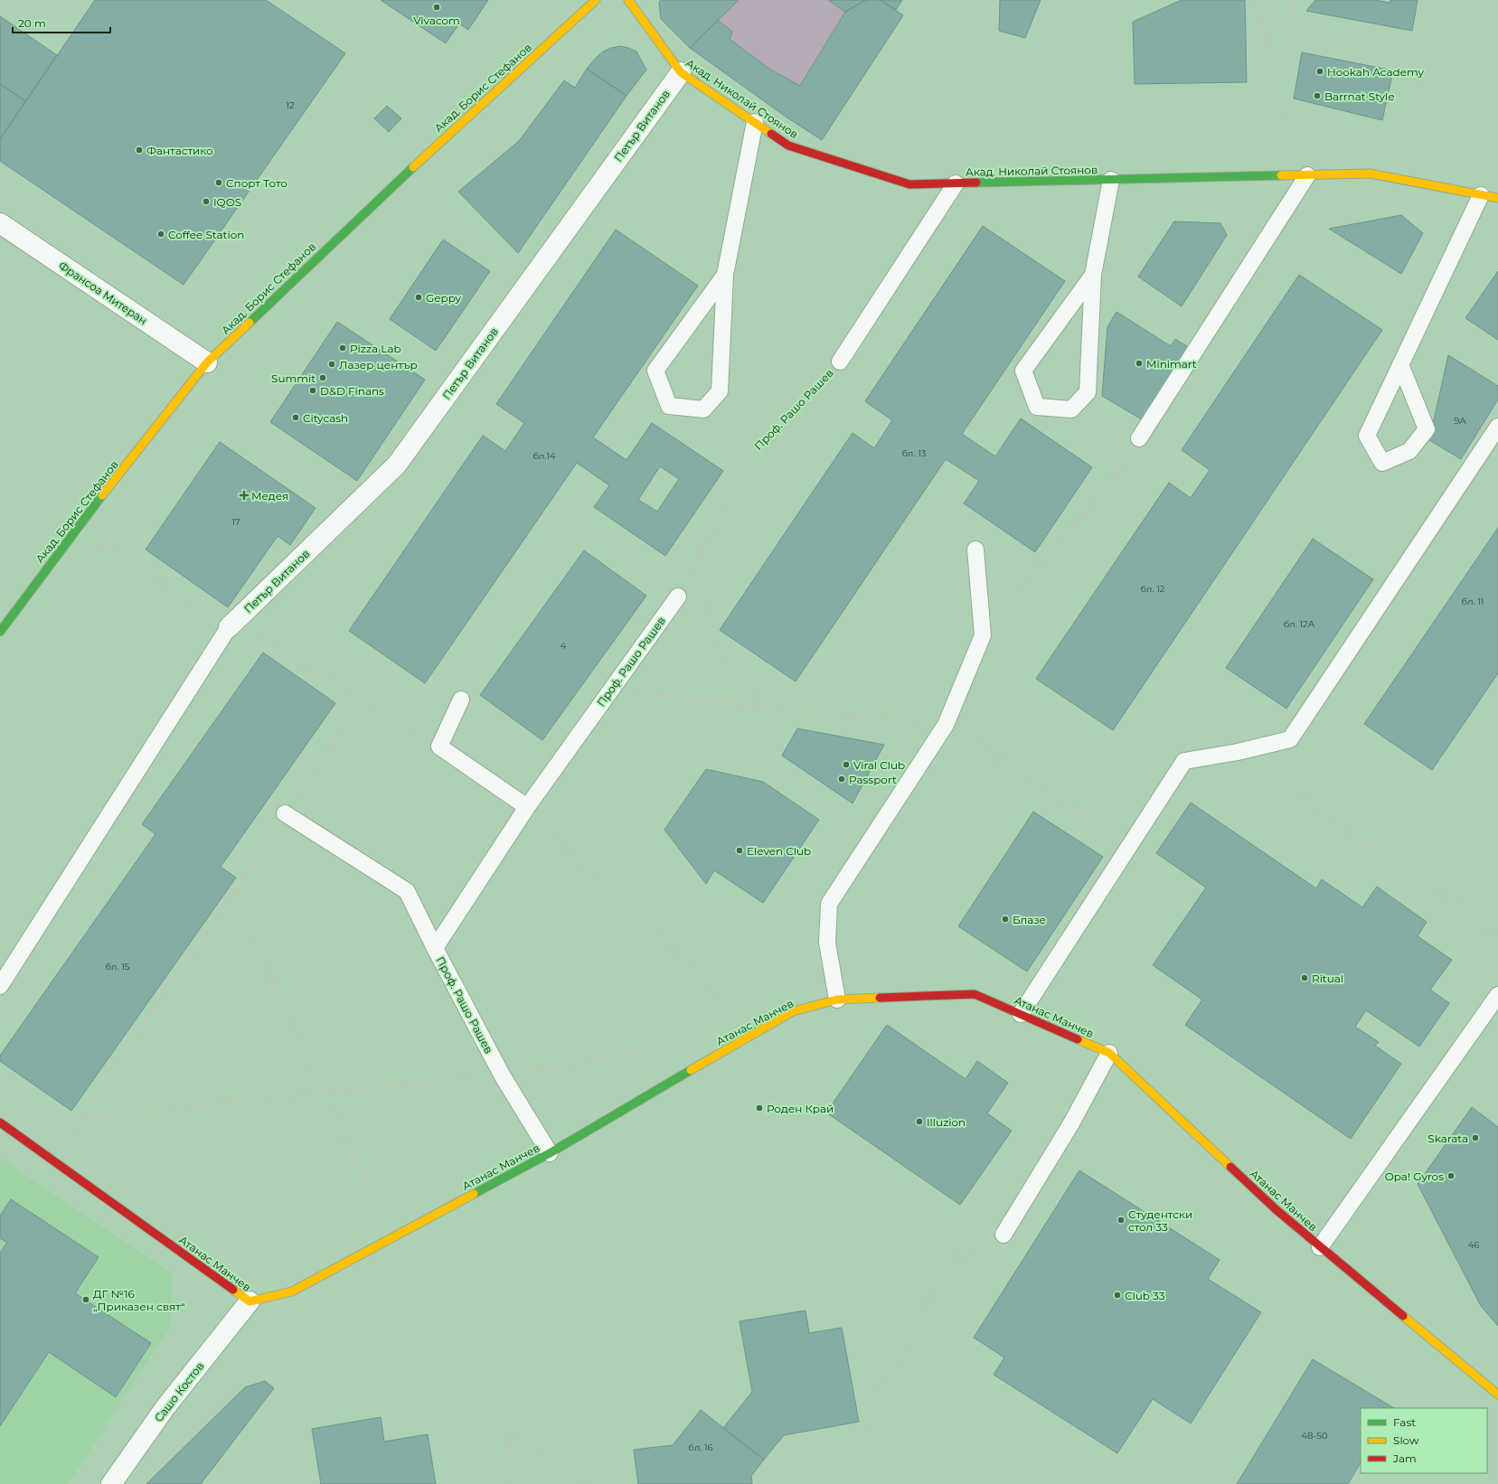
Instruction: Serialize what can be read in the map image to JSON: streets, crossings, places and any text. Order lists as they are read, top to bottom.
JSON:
{
  "streets": {
    "street": [
      "Акад. Борис Стефанов",
      "Акад. Николай Стоянов",
      "Петър Витанов",
      "Франсоа Митеран",
      "Атанас Манчев",
      "Сашо Костов"
    ],
    "lane": ["Проф. Рашо Рашев"]
  },
  "crossings": [
    ["Акад. Борис Стефанов", "Франсоа Митеран"],
    ["Акад. Николай Стоянов", "Петър Витанов"],
    ["Акад. Николай Стоянов", "Проф. Рашо Рашев"],
    ["Проф. Рашо Рашев", "Атанас Манчев"],
    ["Атанас Манчев", "Сашо Костов"]
  ],
  "places": {
    "other": [
      "Vivacom",
      "Hookah Academy",
      "Barrnat Style",
      "Фантастико",
      "Спорт Тото",
      "IQOS",
      "Coffee Station",
      "Geppy",
      "Pizza Lab",
      "Minimart",
      "Лазер център",
      "Summit",
      "D&D Finans",
      "Citycash",
      "Viral Club",
      "Passport",
      "Eleven Club",
      "Блазе",
      "Ritual",
      "Роден Край",
      "Illuzion",
      "Skarata",
      "Opa! Gyros",
      "Студентски стол 33",
      "Club 33",
      "ДГ №16 „Приказен свят“"
    ],
    "health": ["Медея"]
  },
  "house_numbers": [
    "12",
    "9А",
    "бл. 13",
    "бл.14",
    "17",
    "бл. 12",
    "бл. 11",
    "бл. 12А",
    "4",
    "бл. 15",
    "46",
    "48-50",
    "бл. 16"
  ],
  "legend": ["Fast", "Slow", "Jam"],
  "scale_bar": "20 m"
}
